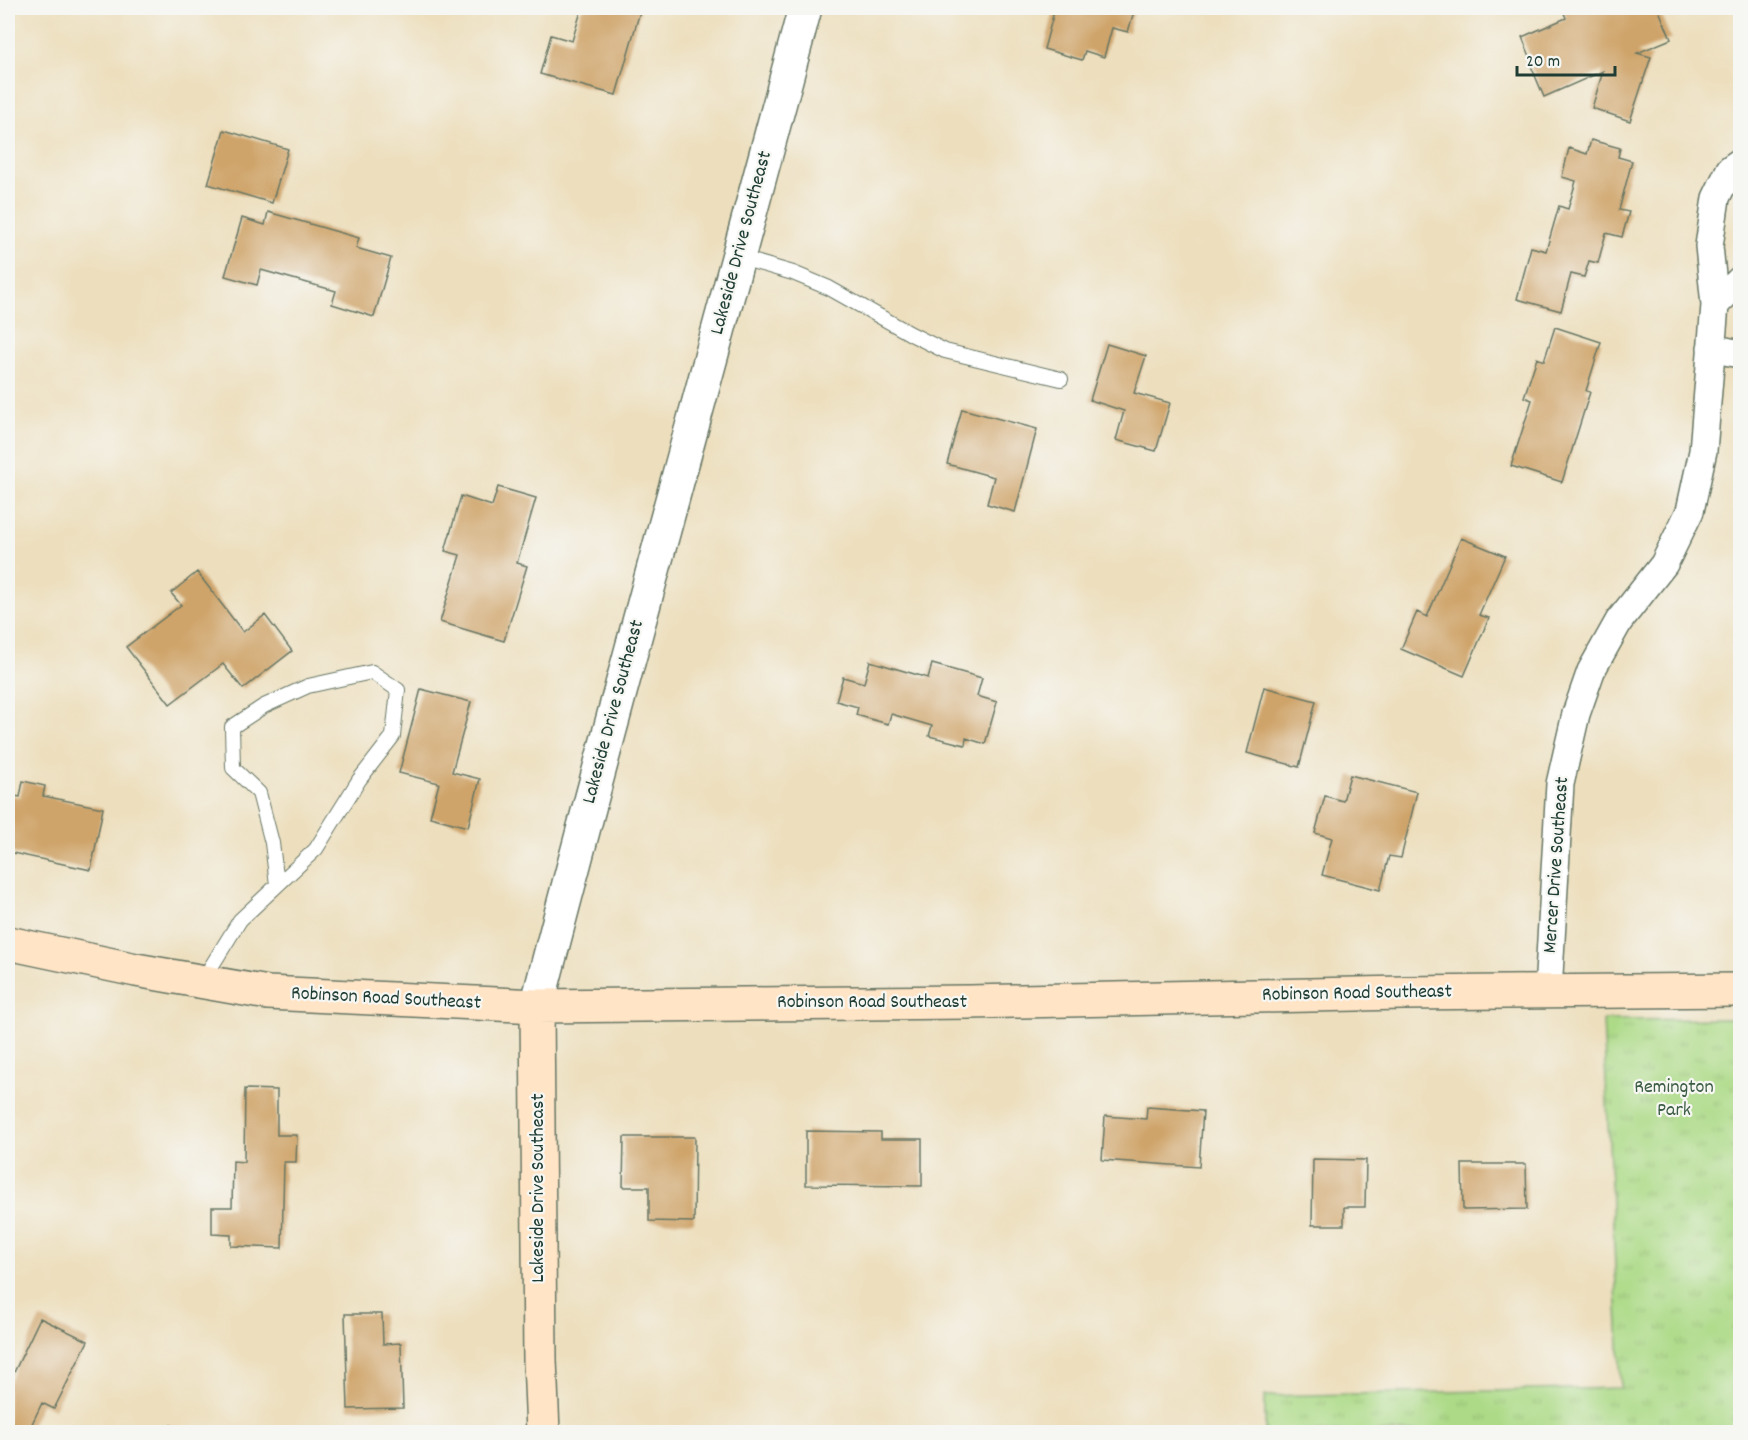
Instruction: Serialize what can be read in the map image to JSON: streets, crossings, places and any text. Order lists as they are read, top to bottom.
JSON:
{
  "streets": {
    "main road": ["Lakeside Drive Southeast", "Robinson Road Southeast"],
    "street": ["Mercer Drive Southeast"]
  },
  "crossings": [
    ["Lakeside Drive Southeast", "Robinson Road Southeast"],
    ["Mercer Drive Southeast", "Robinson Road Southeast"]
  ],
  "parks": ["Remington Park"],
  "scale_bar": "20 m"
}
